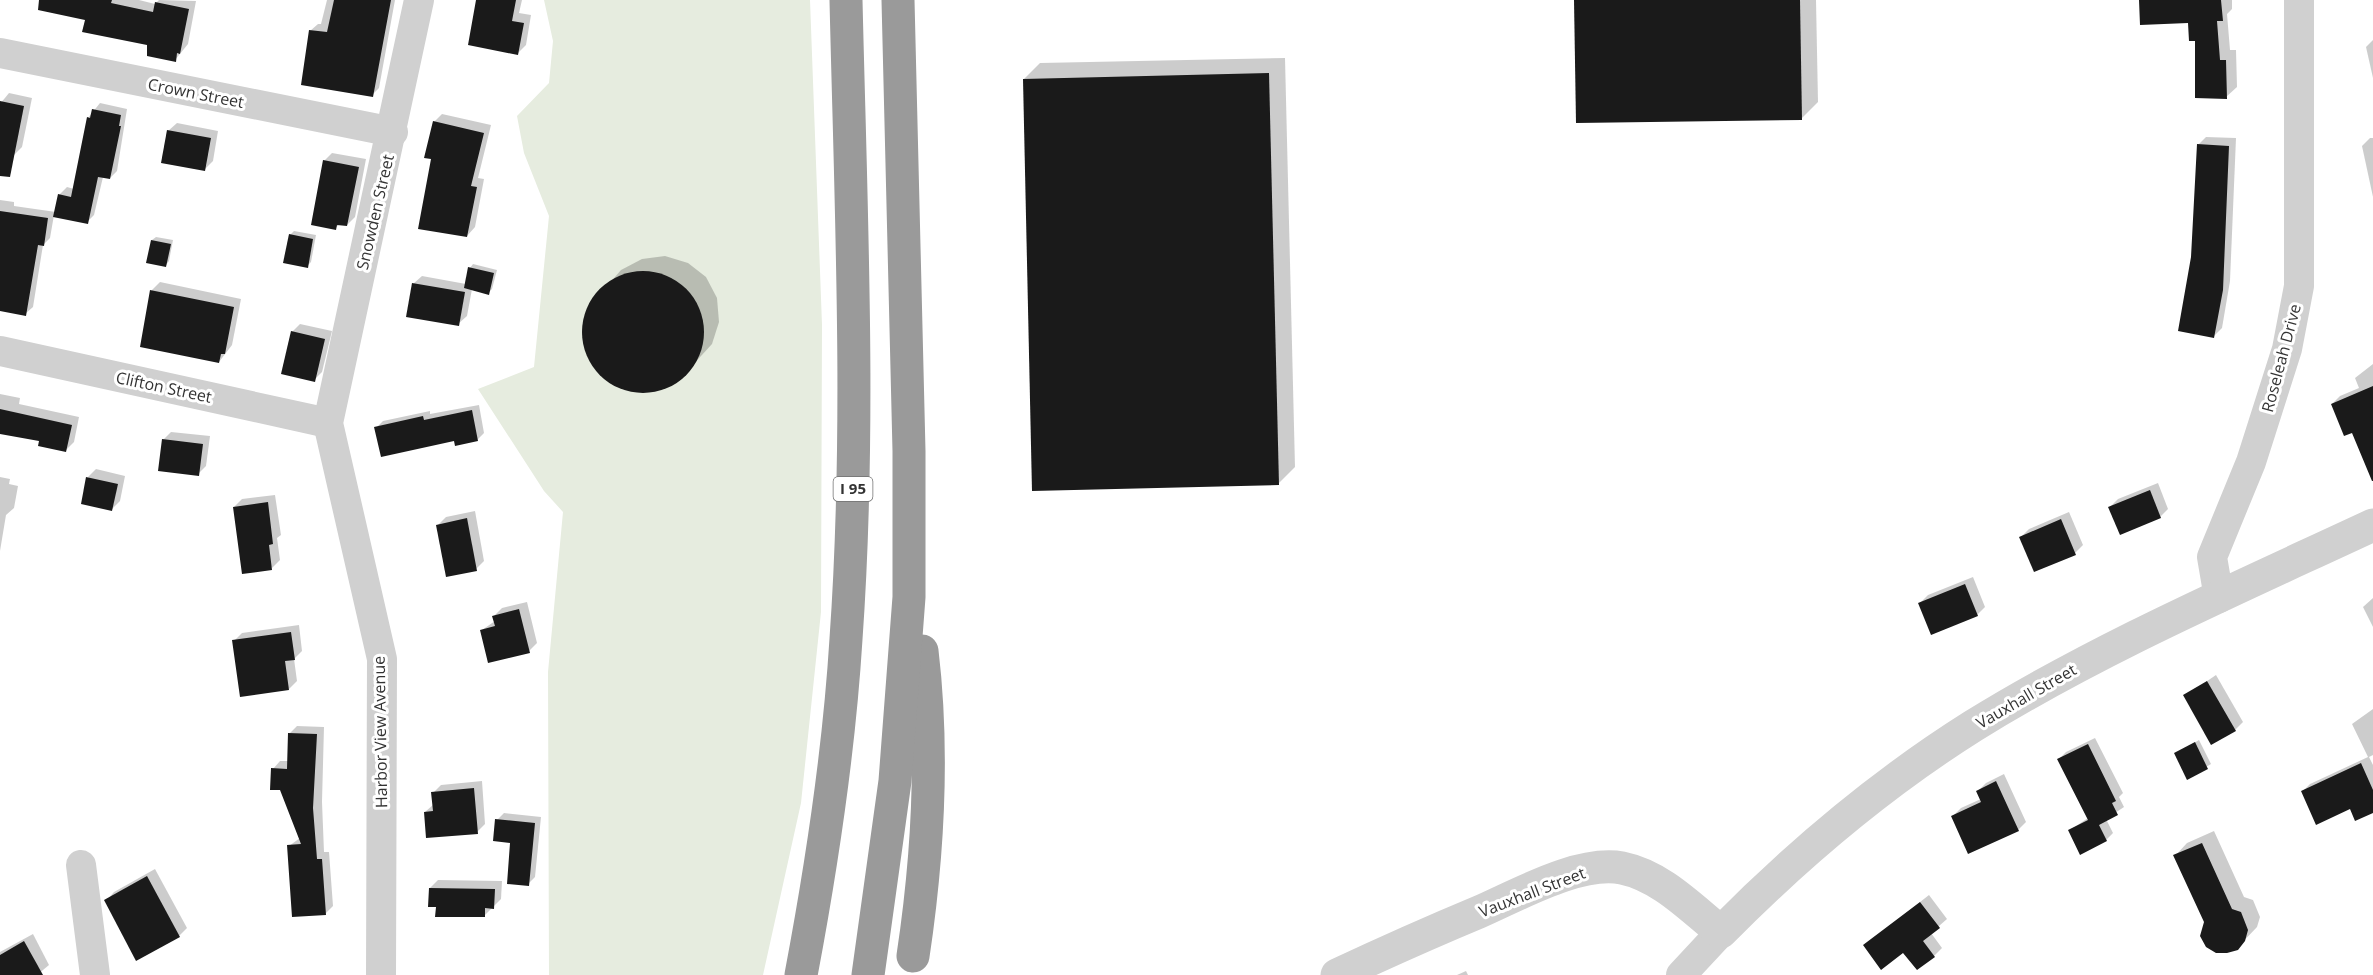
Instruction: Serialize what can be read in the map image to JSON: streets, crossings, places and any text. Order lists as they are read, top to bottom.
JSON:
{
  "streets": {
    "highway": ["I 95"],
    "street": [
      "Crown Street",
      "Snowden Street",
      "Roseleah Drive",
      "Clifton Street",
      "Vauxhall Street",
      "Harbor View Avenue"
    ]
  },
  "crossings": [
    ["Crown Street", "Snowden Street"],
    ["Snowden Street", "Clifton Street"],
    ["Snowden Street", "Harbor View Avenue"],
    ["Roseleah Drive", "Vauxhall Street"],
    ["Clifton Street", "Harbor View Avenue"]
  ]
}
